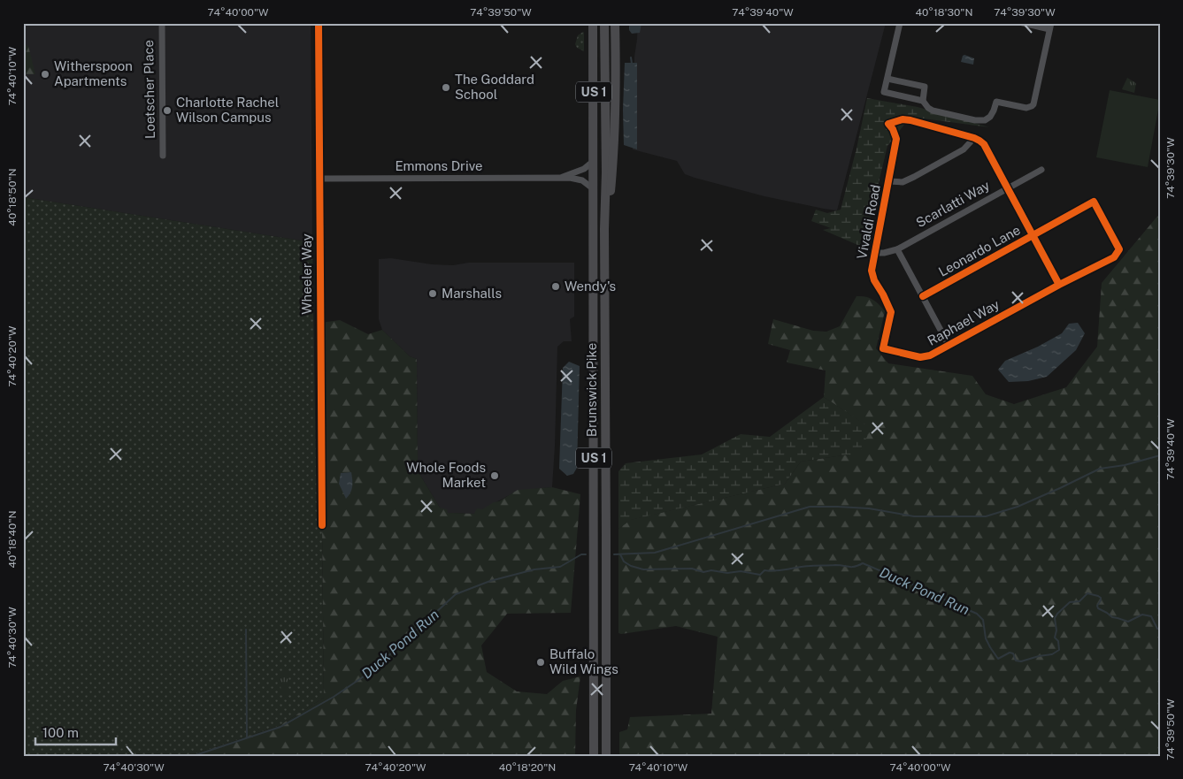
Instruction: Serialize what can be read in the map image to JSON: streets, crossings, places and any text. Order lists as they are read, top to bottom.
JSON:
{
  "streets": {
    "highway": ["US 1", "Brunswick Pike"],
    "street": [
      "Loetscher Place",
      "Emmons Drive",
      "Scarlatti Way",
      "Vivaldi Road",
      "Leonardo Lane",
      "Wheeler Way",
      "Raphael Way"
    ]
  },
  "crossings": [
    ["Emmons Drive", "Wheeler Way"],
    ["Emmons Drive", "Brunswick Pike"],
    ["Scarlatti Way", "Vivaldi Road"],
    ["Vivaldi Road", "Raphael Way"],
    ["Leonardo Lane", "Raphael Way"]
  ],
  "water": ["Duck Pond Run"],
  "places": [
    "Witherspoon Apartments",
    "The Goddard School",
    "Charlotte Rachel Wilson Campus",
    "Wendy's",
    "Marshalls",
    "Whole Foods Market",
    "Buffalo Wild Wings"
  ],
  "scale_bar": "100 m",
  "coordinates": [
    "74°40'00\"W",
    "74°39'50\"W",
    "74°39'40\"W",
    "40°18'30\"N",
    "74°39'30\"W",
    "74°40'10\"W",
    "40°18'50\"N",
    "74°40'20\"W",
    "40°18'40\"N",
    "74°40'30\"W",
    "40°18'20\"N"
  ]
}
